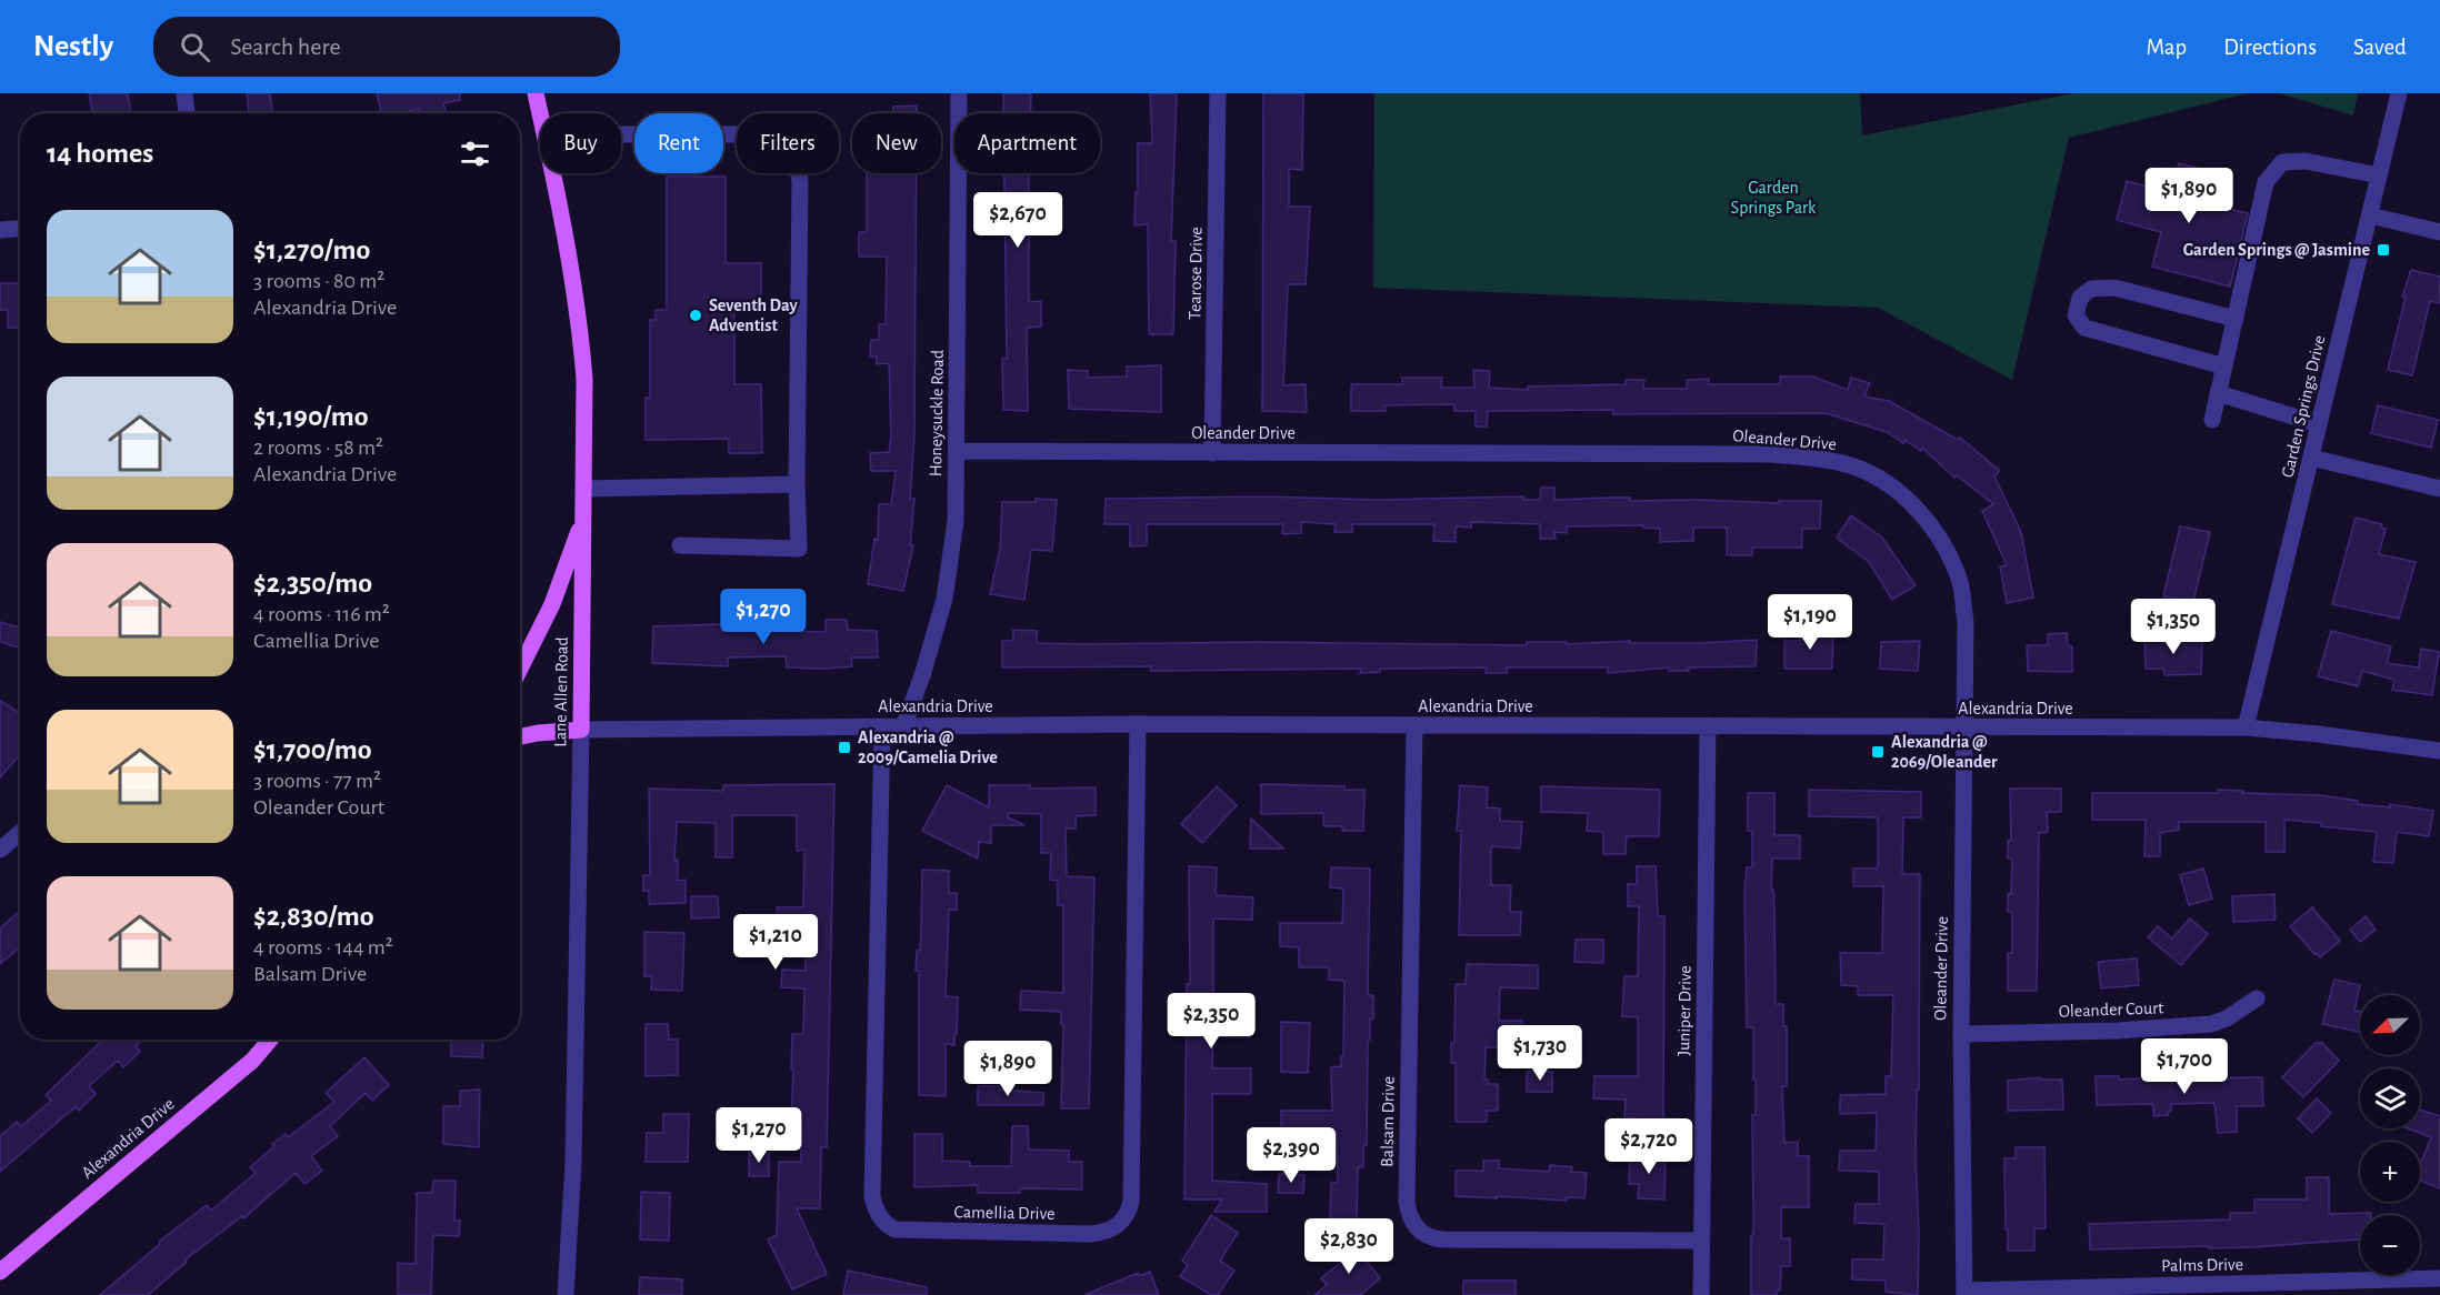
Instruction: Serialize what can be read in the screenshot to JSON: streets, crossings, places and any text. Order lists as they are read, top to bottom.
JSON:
{
  "streets": {
    "main road": ["Lane Allen Road", "Alexandria Drive"],
    "street": [
      "Tearose Drive",
      "Garden Springs Drive",
      "Honeysuckle Road",
      "Oleander Drive",
      "Oleander Court",
      "Juniper Drive",
      "Balsam Drive",
      "Camellia Drive",
      "Palms Drive"
    ]
  },
  "crossings": [
    ["Tearose Drive", "Oleander Drive"],
    ["Garden Springs Drive", "Alexandria Drive"],
    ["Honeysuckle Road", "Oleander Drive"],
    ["Honeysuckle Road", "Alexandria Drive"],
    ["Oleander Drive", "Alexandria Drive"],
    ["Oleander Drive", "Oleander Court"],
    ["Oleander Drive", "Palms Drive"],
    ["Lane Allen Road", "Alexandria Drive"],
    ["Alexandria Drive", "Juniper Drive"],
    ["Alexandria Drive", "Balsam Drive"],
    ["Alexandria Drive", "Camellia Drive"],
    ["Juniper Drive", "Balsam Drive"]
  ],
  "parks": ["Garden Springs Park"],
  "places": {
    "transit": ["Garden Springs @ Jasmine", "Alexandria @ 2009/Camelia Drive", "Alexandria @ 2069/Oleander"],
    "other": ["Seventh Day Adventist"]
  },
  "north": "bottom left",
  "page": {
    "header": "Nestly",
    "search": "Search here",
    "nav": ["Map", "Directions", "Saved"],
    "chip": [
      "Buy",
      "Rent",
      "Filters",
      "New",
      "Apartment"
    ],
    "heading": "14 homes",
    "price": [
      "$1,890",
      "$2,670",
      "$1,270",
      "$1,190",
      "$1,350",
      "$1,210",
      "$2,350",
      "$1,730",
      "$1,700",
      "$1,890",
      "$1,270",
      "$2,720",
      "$2,390",
      "$2,830"
    ],
    "list": [
      {
        "name": "$1,270/mo",
        "note": "3 rooms · 80 m² · Alexandria Drive"
      },
      {
        "name": "$1,190/mo",
        "note": "2 rooms · 58 m² · Alexandria Drive"
      },
      {
        "name": "$2,350/mo",
        "note": "4 rooms · 116 m² · Camellia Drive"
      },
      {
        "name": "$1,700/mo",
        "note": "3 rooms · 77 m² · Oleander Court"
      },
      {
        "name": "$2,830/mo",
        "note": "4 rooms · 144 m² · Balsam Drive"
      }
    ],
    "map_buttons": ["+", "−"]
  }
}
